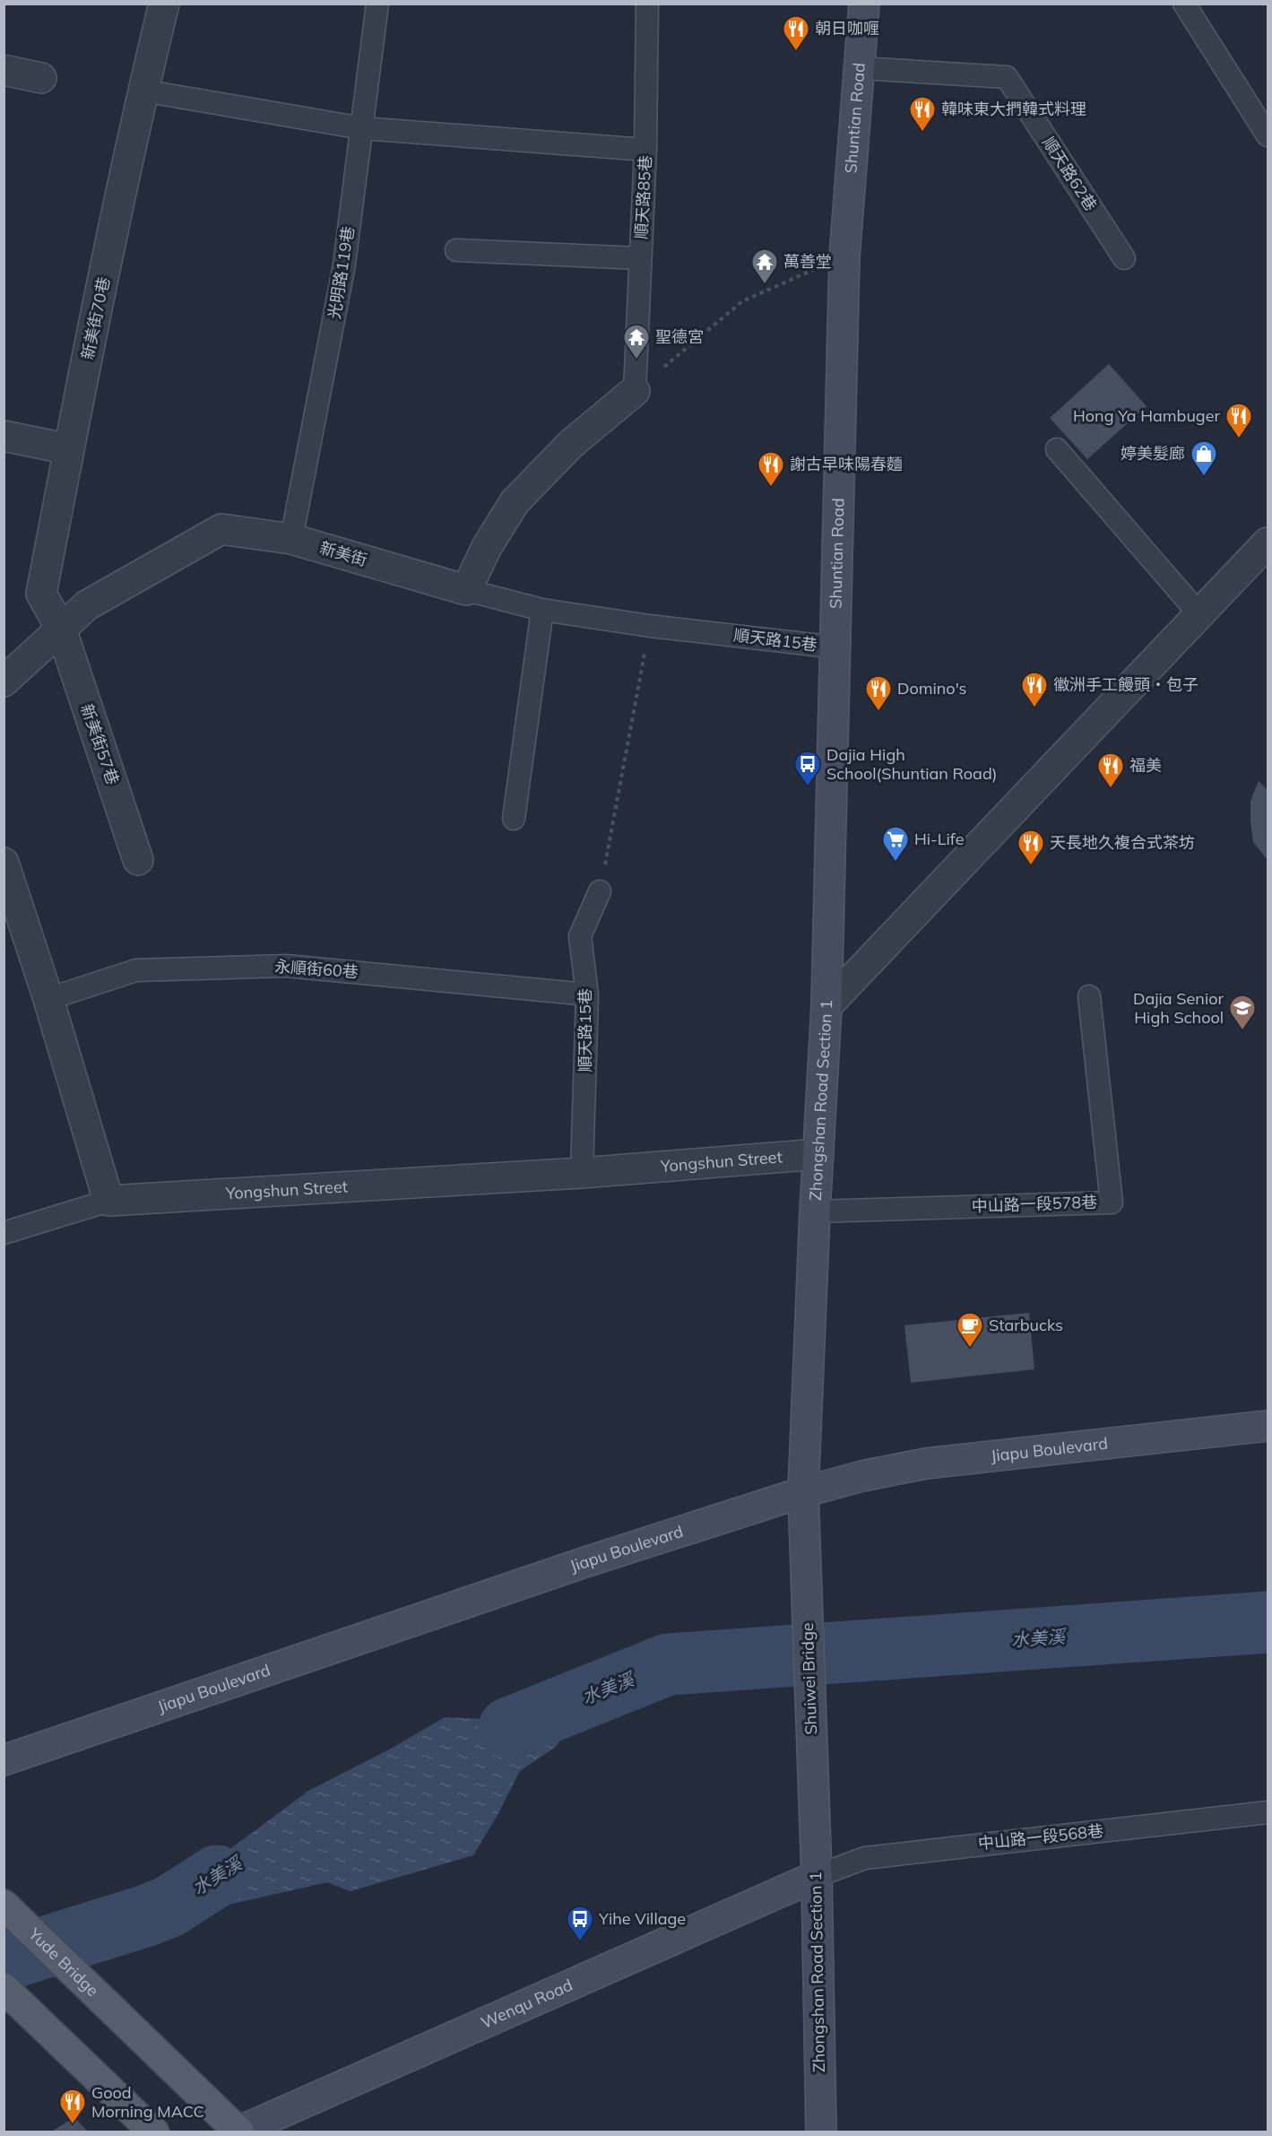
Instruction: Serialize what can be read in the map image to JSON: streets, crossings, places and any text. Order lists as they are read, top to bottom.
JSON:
{
  "streets": {
    "main road": ["Yude Bridge"],
    "street": [
      "Shuntian Road",
      "新美街70巷",
      "新美街",
      "新美街57巷",
      "Zhongshan Road Section 1",
      "Yongshun Street",
      "Jiapu Boulevard",
      "Shuiwei Bridge",
      "Wenqu Road"
    ],
    "lane": [
      "順天路62巷",
      "順天路85巷",
      "光明路119巷",
      "順天路15巷",
      "永順街60巷",
      "中山路一段578巷",
      "中山路一段568巷"
    ]
  },
  "crossings": [
    ["Shuntian Road", "順天路62巷"],
    ["Shuntian Road", "順天路15巷"],
    ["Shuntian Road", "Zhongshan Road Section 1"],
    ["光明路119巷", "新美街"],
    ["新美街70巷", "新美街"],
    ["新美街70巷", "新美街57巷"],
    ["新美街", "順天路15巷"],
    ["新美街", "新美街57巷"],
    ["順天路15巷", "永順街60巷"],
    ["順天路15巷", "Yongshun Street"],
    ["Zhongshan Road Section 1", "Yongshun Street"],
    ["Zhongshan Road Section 1", "中山路一段578巷"],
    ["Zhongshan Road Section 1", "Jiapu Boulevard"],
    ["Zhongshan Road Section 1", "Shuiwei Bridge"],
    ["Zhongshan Road Section 1", "中山路一段568巷"],
    ["Zhongshan Road Section 1", "Wenqu Road"],
    ["中山路一段568巷", "Wenqu Road"],
    ["Yude Bridge", "Wenqu Road"]
  ],
  "water": ["水美溪"],
  "places": {
    "restaurant": [
      "朝日咖喱",
      "韓味東大捫韓式料理",
      "Hong Ya Hambuger",
      "謝古早味陽春麵",
      "徽洲手工饅頭‧包子",
      "Domino's",
      "福美",
      "天長地久複合式茶坊",
      "Good Morning MACC"
    ],
    "temple": ["萬善堂", "聖德宮"],
    "shop": ["婷美髮廊"],
    "bus stop": ["Dajia High School(Shuntian Road)", "Yihe Village"],
    "supermarket": ["Hi-Life"],
    "school or university": ["Dajia Senior High School"],
    "cafe": ["Starbucks"]
  }
}
